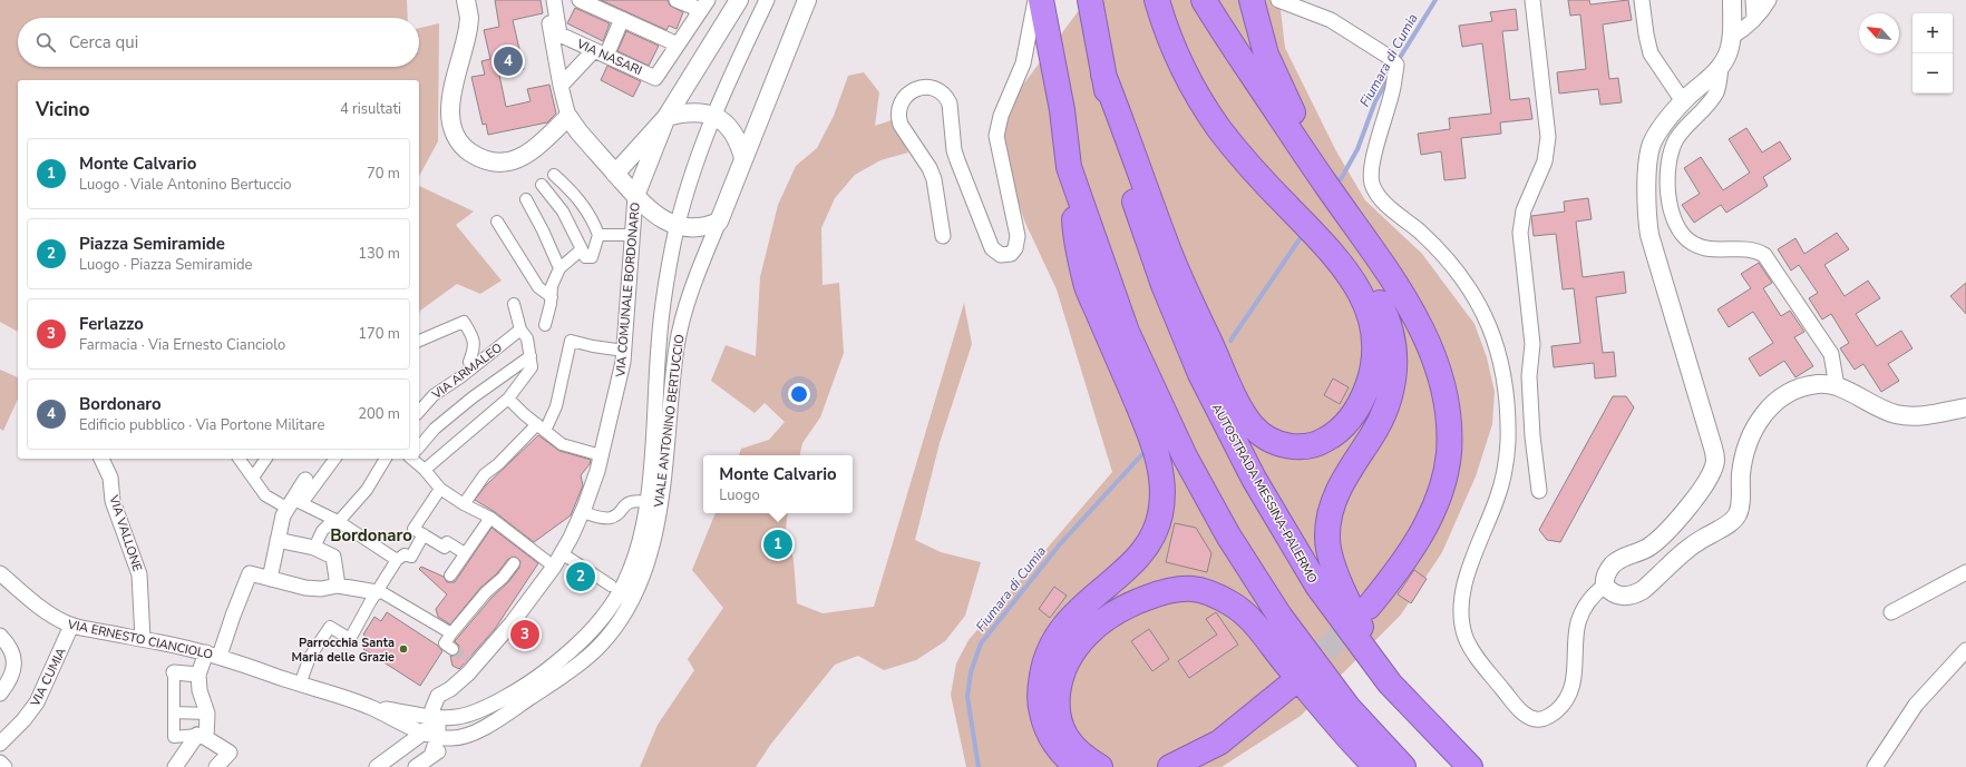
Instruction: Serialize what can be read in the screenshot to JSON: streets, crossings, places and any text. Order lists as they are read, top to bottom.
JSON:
{
  "streets": {
    "highway": ["AUTOSTRADA MESSINA-PALERMO"],
    "street": [
      "VIA NASARI",
      "VIA COMUNALE BORDONARO",
      "VIA ARMALEO",
      "VIALE ANTONINO BERTUCCIO",
      "VIA VALLONE",
      "VIA ERNESTO CIANCIOLO",
      "VIA CUMIA"
    ]
  },
  "crossings": [
    ["VIALE ANTONINO BERTUCCIO", "VIA ERNESTO CIANCIOLO"],
    ["VIA VALLONE", "VIA ERNESTO CIANCIOLO"],
    ["VIA ERNESTO CIANCIOLO", "VIA CUMIA"]
  ],
  "districts": ["Bordonaro"],
  "water": ["Fiumara di Cumia"],
  "places": ["Parrocchia Santa Maria delle Grazie"],
  "north": "top left",
  "page": {
    "map_buttons": ["+", "−"],
    "search": "Cerca qui",
    "pins": [
      "4",
      "1",
      "2",
      "3"
    ],
    "heading": ["Vicino", "4 risultati"],
    "list": [
      {
        "mark": "1",
        "name": "Monte Calvario",
        "note": "Luogo · Viale Antonino Bertuccio",
        "value": "70 m"
      },
      {
        "mark": "2",
        "name": "Piazza Semiramide",
        "note": "Luogo · Piazza Semiramide",
        "value": "130 m"
      },
      {
        "mark": "3",
        "name": "Ferlazzo",
        "note": "Farmacia · Via Ernesto Cianciolo",
        "value": "170 m"
      },
      {
        "mark": "4",
        "name": "Bordonaro",
        "note": "Edificio pubblico · Via Portone Militare",
        "value": "200 m"
      }
    ],
    "popup": ["Monte Calvario", "Luogo"]
  }
}
